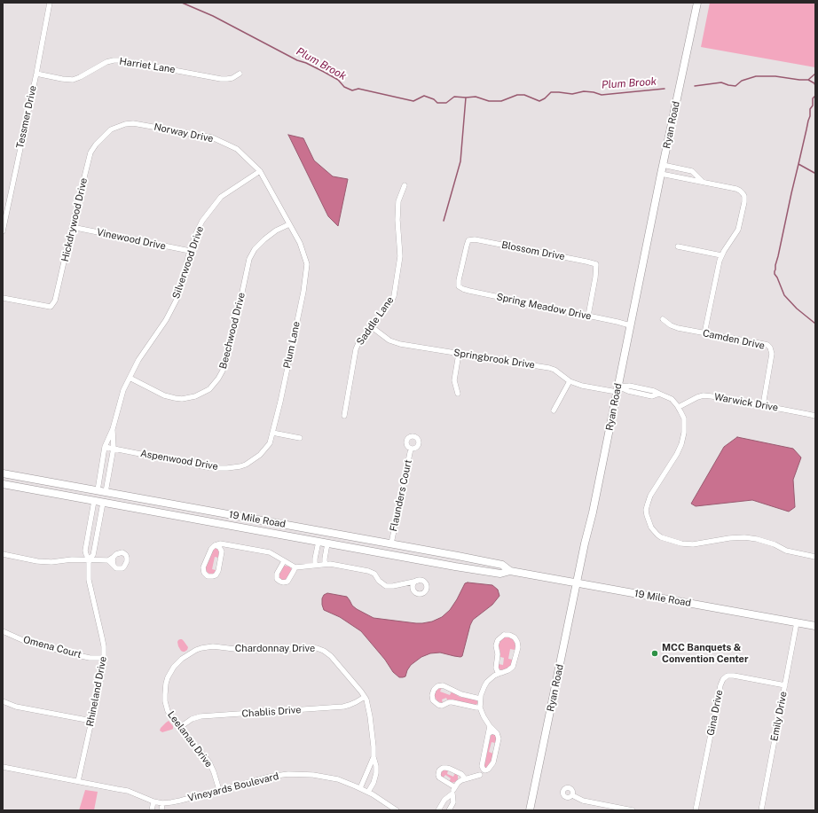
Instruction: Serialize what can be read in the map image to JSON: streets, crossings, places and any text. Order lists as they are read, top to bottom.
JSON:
{
  "streets": {
    "main road": ["Ryan Road", "19 Mile Road"],
    "street": [
      "Harriet Lane",
      "Tessmer Drive",
      "Norway Drive",
      "Hickdrywood Drive",
      "Vinewood Drive",
      "Blossom Drive",
      "Silverwood Drive",
      "Spring Meadow Drive",
      "Saddle Lane",
      "Beechwood Drive",
      "Camden Drive",
      "Plum Lane",
      "Springbrook Drive",
      "Warwick Drive",
      "Aspenwood Drive",
      "Flaunders Court",
      "Omena Court",
      "Chardonnay Drive",
      "Rhineland Drive",
      "Chablis Drive",
      "Gina Drive",
      "Emily Drive",
      "Leelanau Drive",
      "Vineyards Boulevard"
    ]
  },
  "crossings": [
    ["Harriet Lane", "Tessmer Drive"],
    ["Ryan Road", "Spring Meadow Drive"],
    ["Ryan Road", "Springbrook Drive"],
    ["Ryan Road", "19 Mile Road"],
    ["Norway Drive", "Hickdrywood Drive"],
    ["Norway Drive", "Silverwood Drive"],
    ["Norway Drive", "Beechwood Drive"],
    ["Norway Drive", "Plum Lane"],
    ["Hickdrywood Drive", "Vinewood Drive"],
    ["Vinewood Drive", "Silverwood Drive"],
    ["Blossom Drive", "Spring Meadow Drive"],
    ["Silverwood Drive", "Beechwood Drive"],
    ["Silverwood Drive", "Aspenwood Drive"],
    ["Silverwood Drive", "19 Mile Road"],
    ["Saddle Lane", "Springbrook Drive"],
    ["Beechwood Drive", "Plum Lane"],
    ["Camden Drive", "Warwick Drive"],
    ["Plum Lane", "Aspenwood Drive"],
    ["Springbrook Drive", "Warwick Drive"],
    ["Flaunders Court", "19 Mile Road"],
    ["19 Mile Road", "Rhineland Drive"],
    ["19 Mile Road", "Emily Drive"],
    ["Omena Court", "Rhineland Drive"],
    ["Chardonnay Drive", "Chablis Drive"],
    ["Chardonnay Drive", "Leelanau Drive"],
    ["Chardonnay Drive", "Vineyards Boulevard"],
    ["Rhineland Drive", "Vineyards Boulevard"],
    ["Chablis Drive", "Leelanau Drive"],
    ["Gina Drive", "Emily Drive"],
    ["Leelanau Drive", "Vineyards Boulevard"]
  ],
  "water": ["Plum Brook"],
  "places": ["MCC Banquets & Convention Center"]
}
